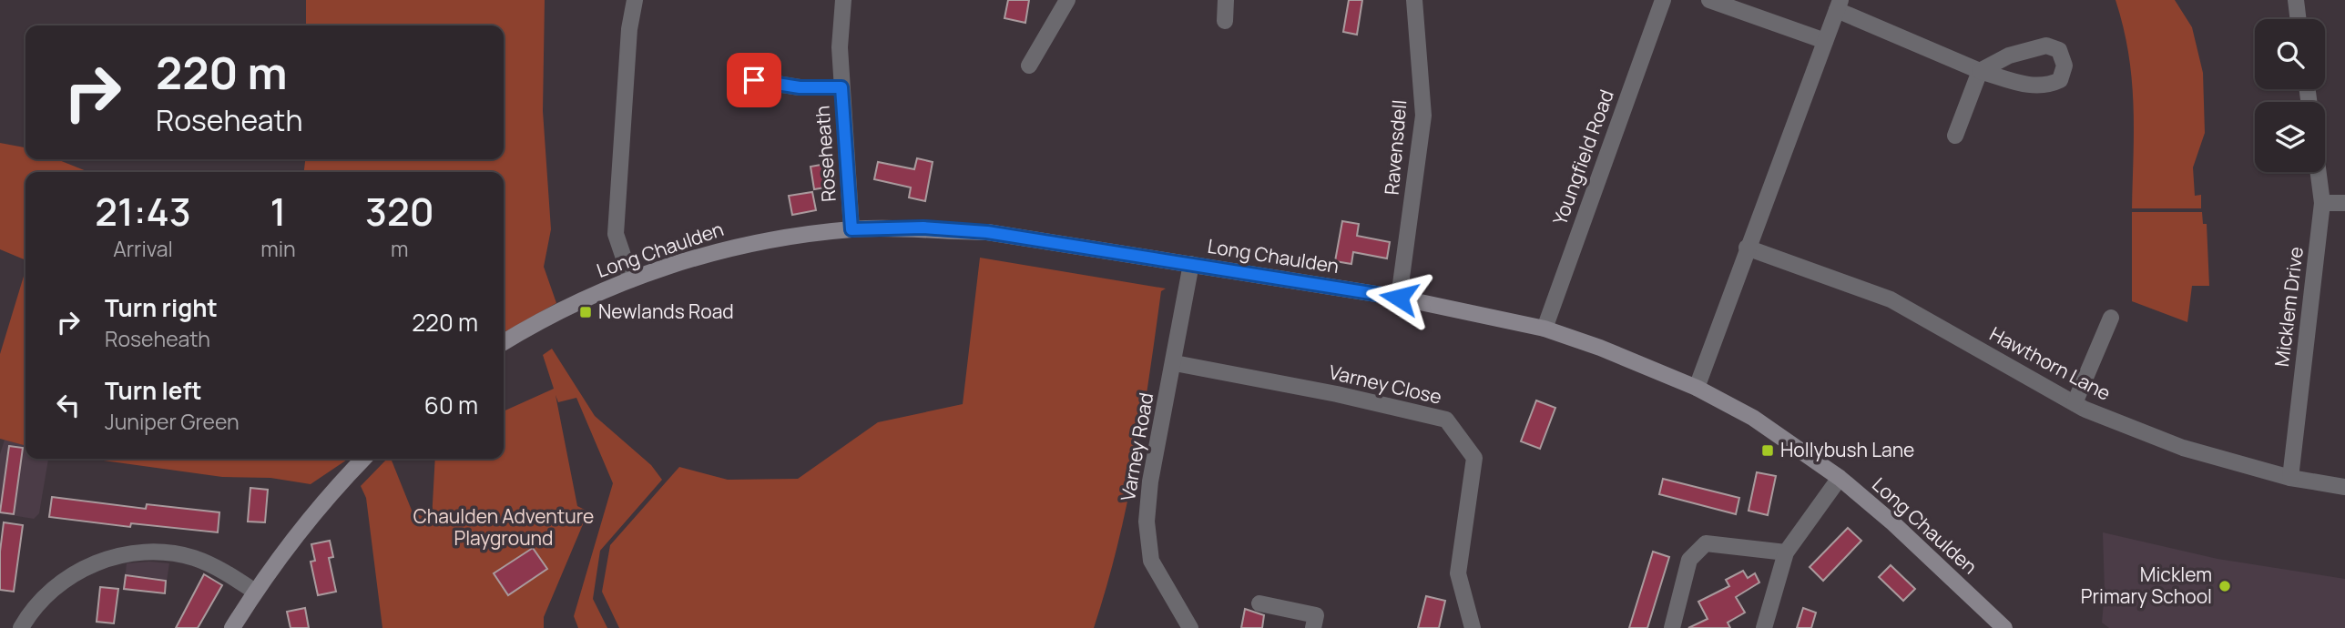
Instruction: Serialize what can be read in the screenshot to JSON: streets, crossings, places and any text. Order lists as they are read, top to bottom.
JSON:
{
  "streets": {
    "street": [
      "Ravensdell",
      "Roseheath",
      "Youngfield Road",
      "Long Chaulden",
      "Micklem Drive",
      "Hawthorn Lane",
      "Varney Close",
      "Varney Road"
    ]
  },
  "crossings": [
    ["Ravensdell", "Long Chaulden"],
    ["Roseheath", "Long Chaulden"],
    ["Youngfield Road", "Long Chaulden"],
    ["Long Chaulden", "Varney Road"],
    ["Micklem Drive", "Hawthorn Lane"],
    ["Varney Close", "Varney Road"]
  ],
  "parks": ["Chaulden Adventure Playground"],
  "places": {
    "transit": ["Newlands Road", "Hollybush Lane"],
    "other": ["Micklem Primary School"]
  },
  "page": {
    "turn": ["220 m", "Roseheath"],
    "eta": [
      "21:43",
      "Arrival",
      "1",
      "min",
      "320",
      "m"
    ],
    "list": [
      {
        "name": "Turn right",
        "note": "Roseheath",
        "value": "220 m"
      },
      {
        "name": "Turn left",
        "note": "Juniper Green",
        "value": "60 m"
      }
    ]
  }
}
